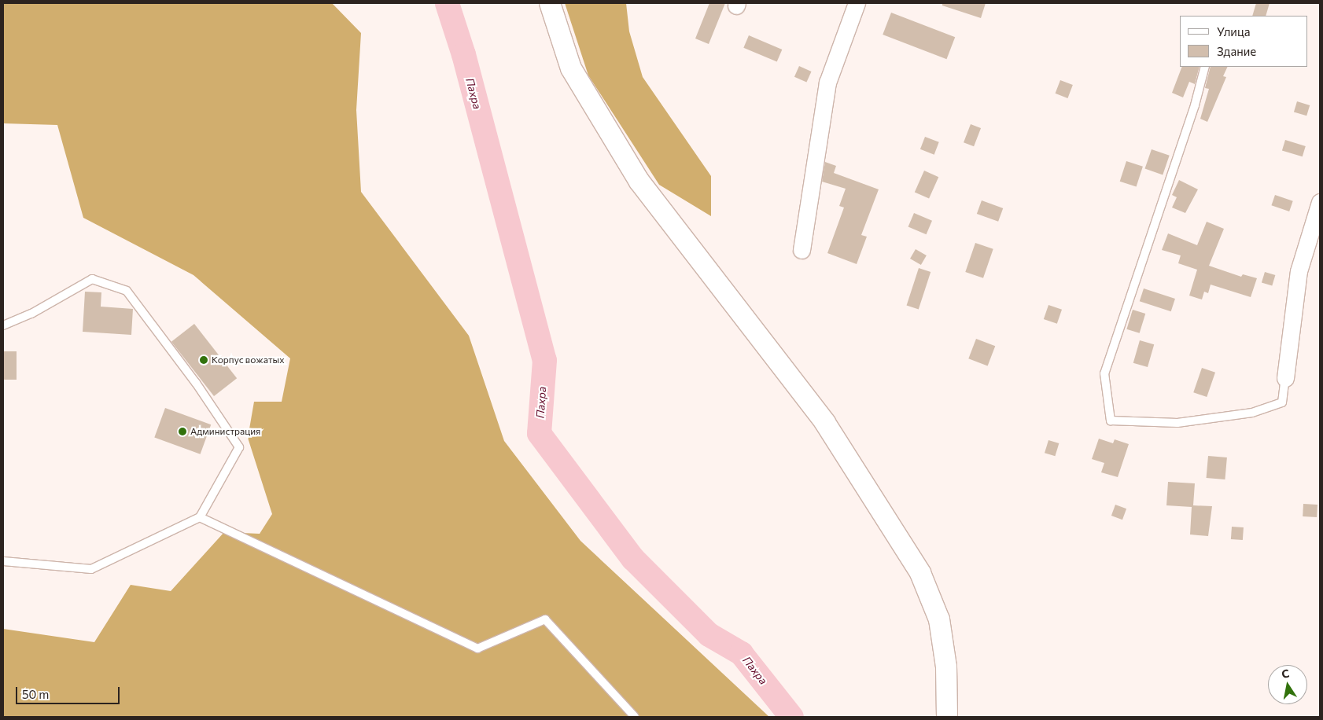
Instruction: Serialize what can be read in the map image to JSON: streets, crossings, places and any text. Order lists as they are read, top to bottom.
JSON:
{
  "water": ["Пахра"],
  "places": ["Корпус вожатых", "Администрация"],
  "legend": ["Улица", "Здание"],
  "scale_bar": "50 m",
  "north": "top"
}
